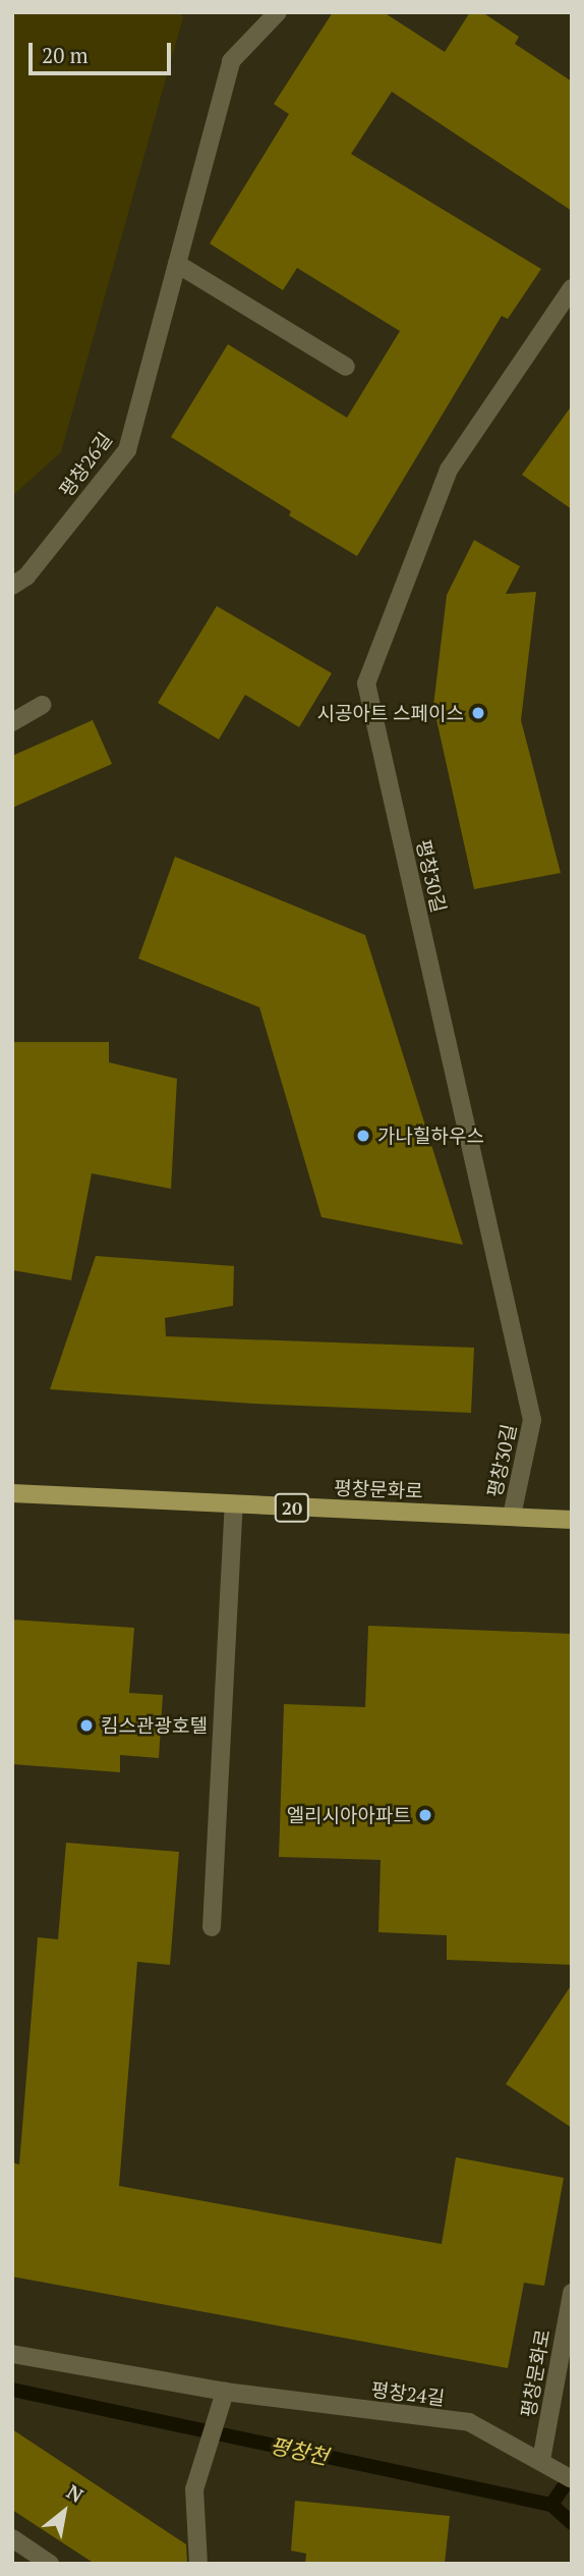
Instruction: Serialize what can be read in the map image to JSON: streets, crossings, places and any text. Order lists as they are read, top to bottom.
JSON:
{
  "streets": {
    "main road": ["평창문화로", "20"],
    "street": ["평창26길", "평창30길", "평창24길"]
  },
  "crossings": [
    ["평창30길", "평창문화로"],
    ["평창문화로", "평창24길"]
  ],
  "water": ["평창천"],
  "places": [
    "시공아트 스페이스",
    "가나힐하우스",
    "킴스관광호텔",
    "엘리시아아파트"
  ],
  "scale_bar": "20 m",
  "north": "top right"
}
